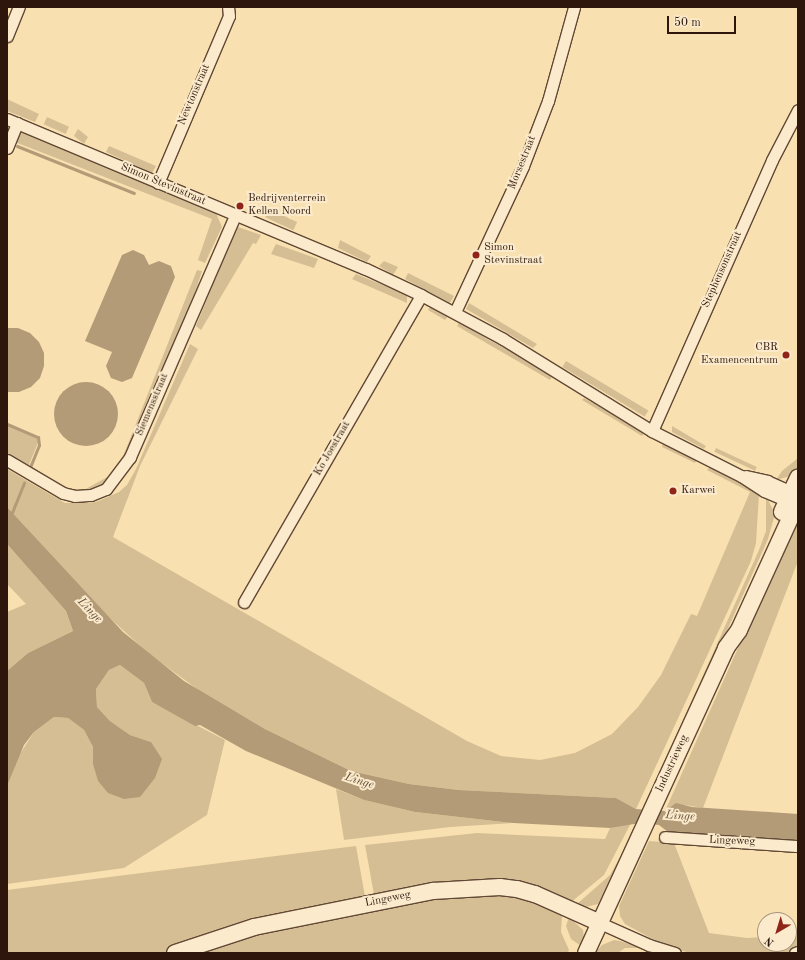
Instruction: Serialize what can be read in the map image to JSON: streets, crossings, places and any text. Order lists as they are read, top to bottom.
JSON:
{
  "streets": {
    "main road": ["Industrieweg", "Lingeweg"],
    "street": [
      "Newtonstraat",
      "Morsestraat",
      "Simon Stevinstraat",
      "Stephensonstraat",
      "Siemensstraat",
      "Ko Joestraat"
    ]
  },
  "crossings": [
    ["Newtonstraat", "Simon Stevinstraat"],
    ["Morsestraat", "Simon Stevinstraat"],
    ["Simon Stevinstraat", "Stephensonstraat"],
    ["Simon Stevinstraat", "Siemensstraat"],
    ["Simon Stevinstraat", "Ko Joestraat"],
    ["Simon Stevinstraat", "Industrieweg"],
    ["Industrieweg", "Lingeweg"]
  ],
  "water": ["Linge"],
  "places": [
    "Bedrijventerrein Kellen Noord",
    "Simon Stevinstraat",
    "CBR Examencentrum",
    "Karwei"
  ],
  "scale_bar": "50 m",
  "north": "bottom left"
}
